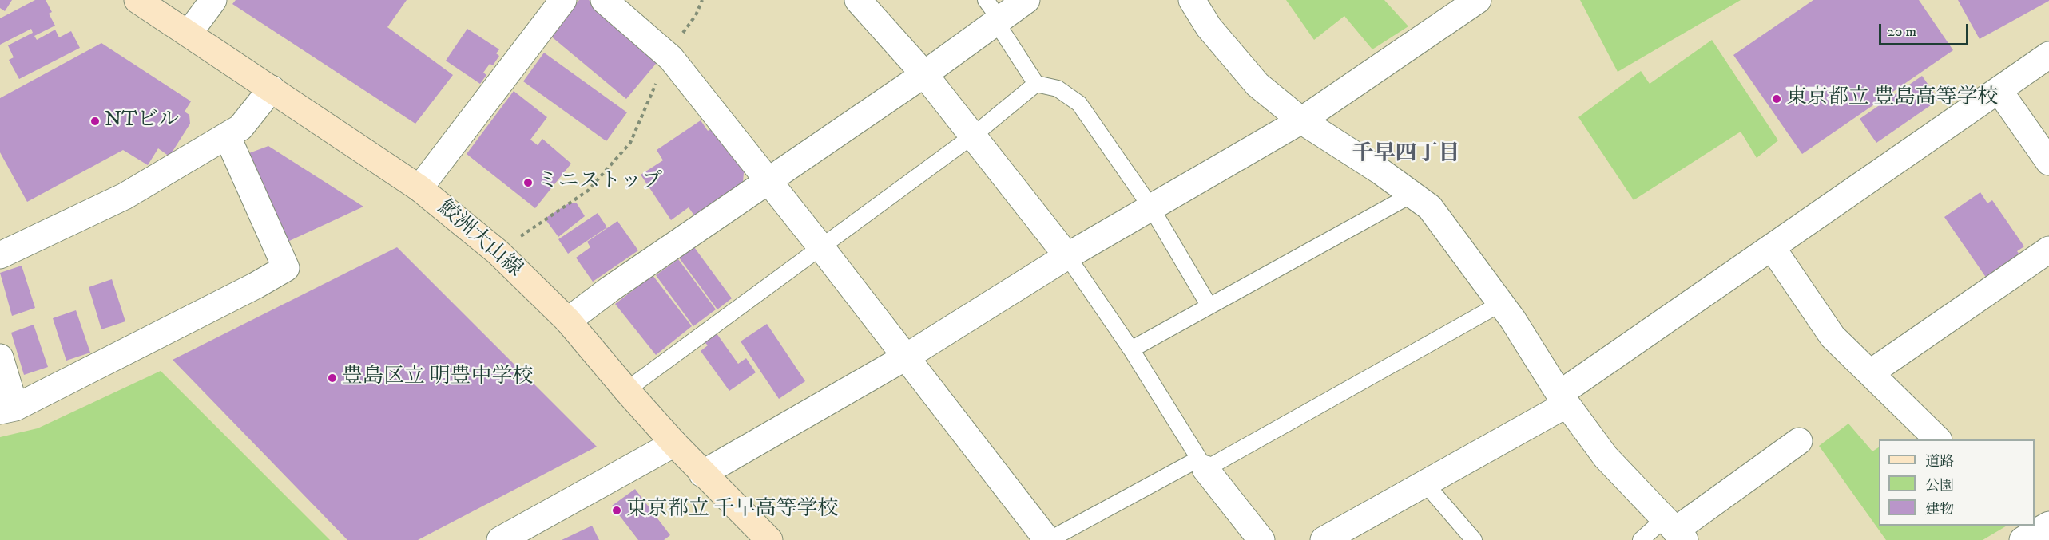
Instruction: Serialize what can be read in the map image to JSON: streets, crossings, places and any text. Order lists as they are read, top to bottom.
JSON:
{
  "streets": {
    "main road": ["鮫洲大山線"]
  },
  "districts": ["千早四丁目"],
  "places": [
    "東京都立 豊島高等学校",
    "NTビル",
    "ミニストップ",
    "豊島区立 明豊中学校",
    "東京都立 千早高等学校"
  ],
  "legend": ["道路", "公園", "建物"],
  "scale_bar": "20 m"
}
